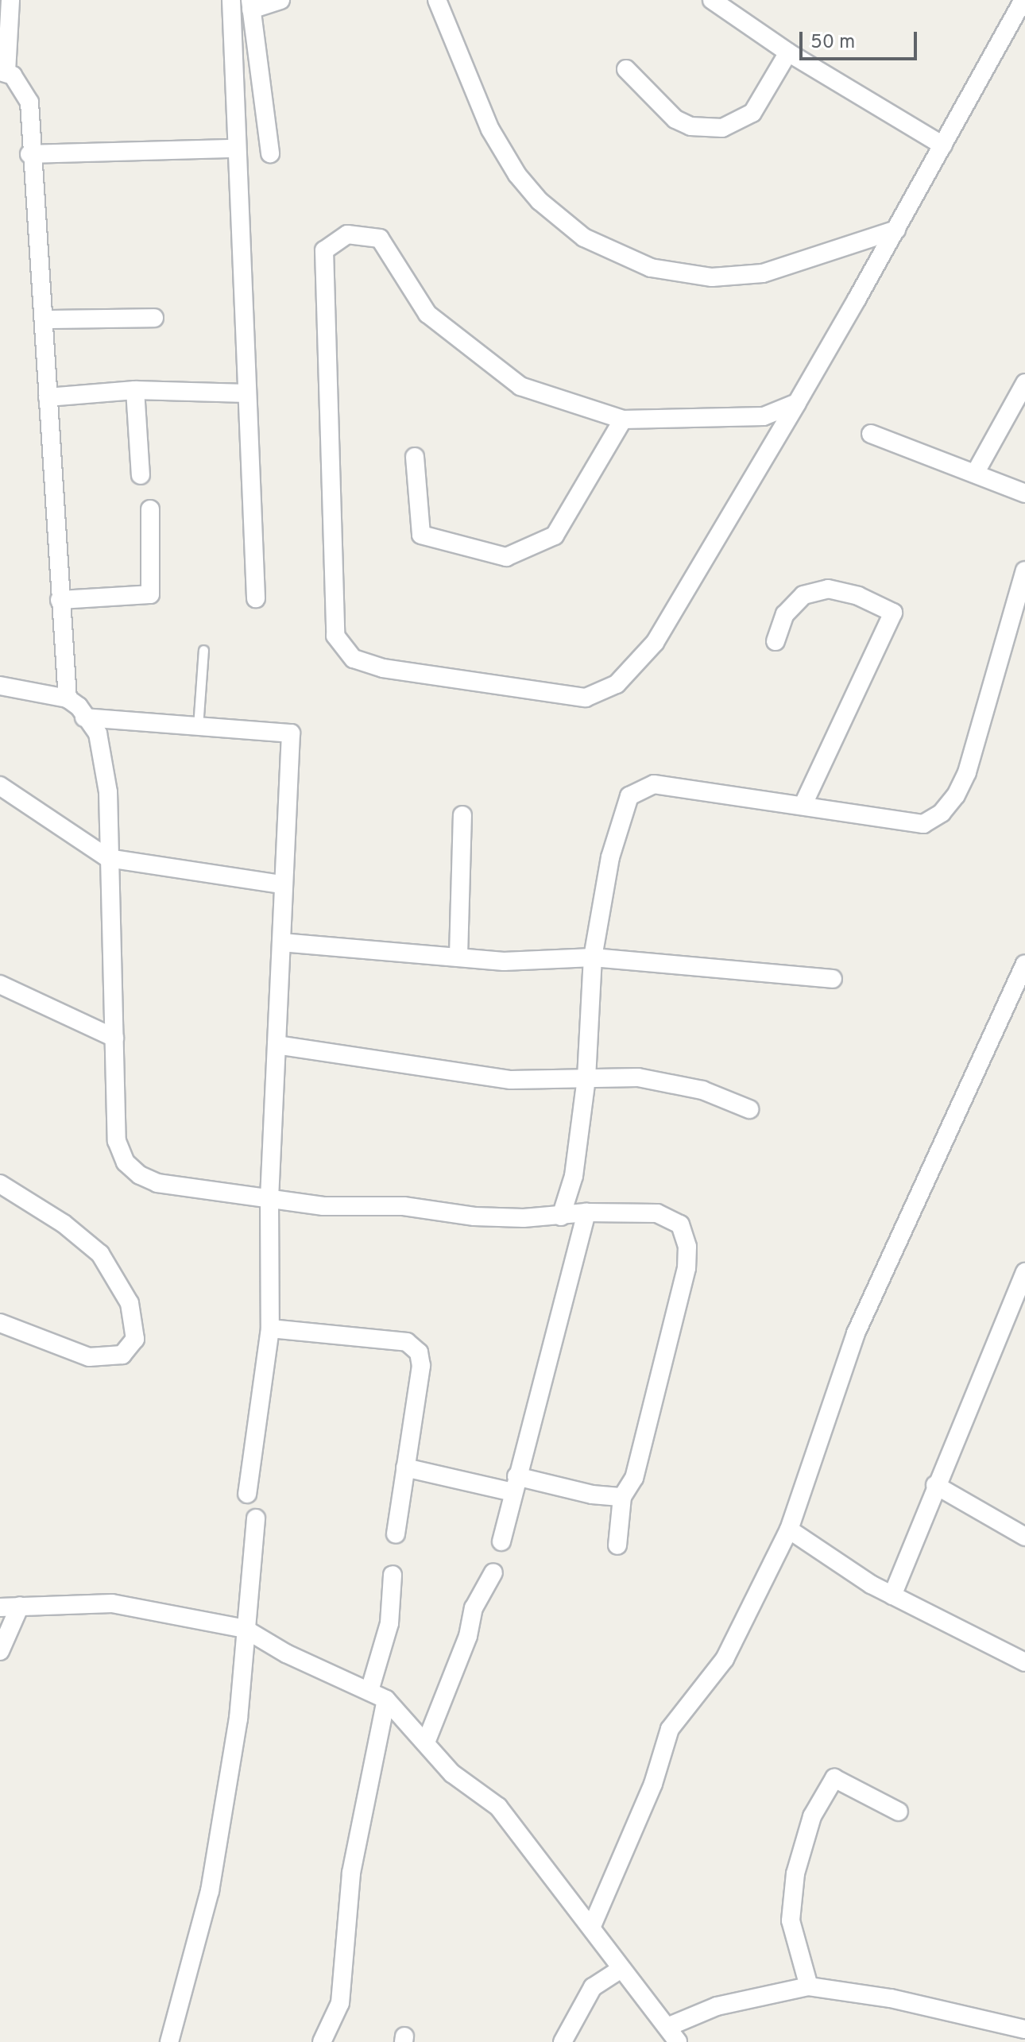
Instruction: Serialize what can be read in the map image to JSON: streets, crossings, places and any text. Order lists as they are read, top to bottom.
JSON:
{
  "scale_bar": "50 m"
}
